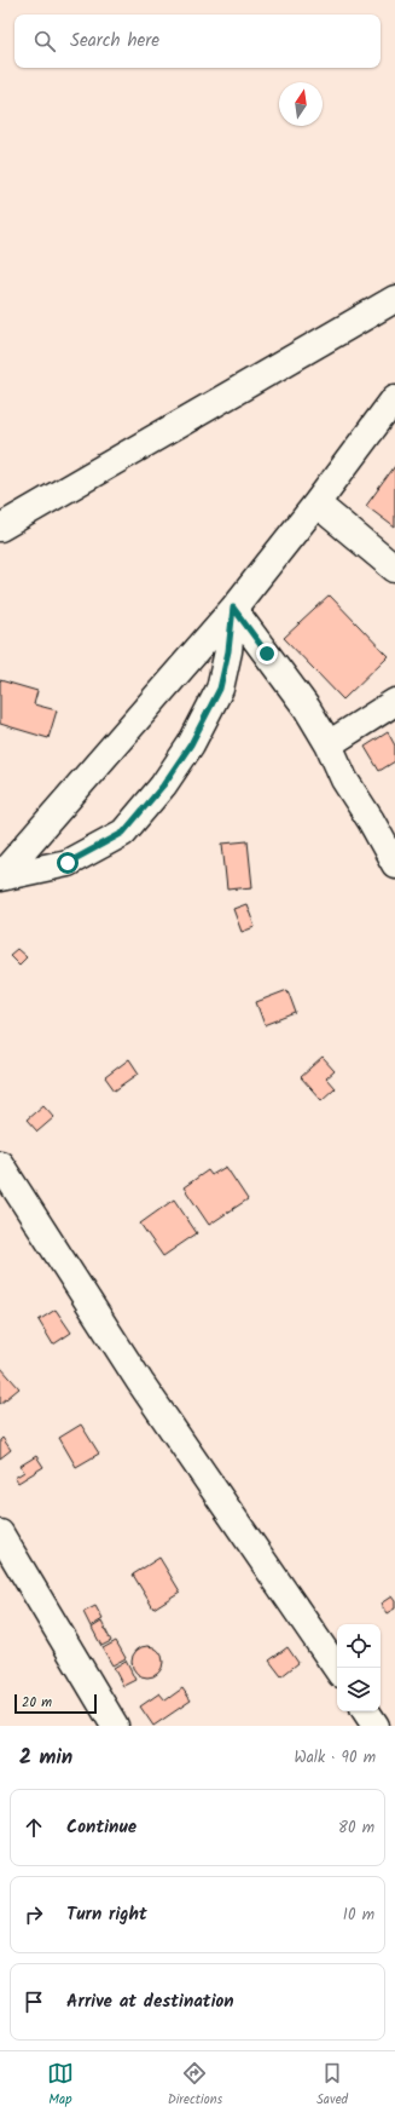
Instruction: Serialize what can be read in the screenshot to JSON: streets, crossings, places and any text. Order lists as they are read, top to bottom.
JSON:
{
  "scale_bar": "20 m",
  "north": "top",
  "page": {
    "search": "Search here",
    "scale": "20 m",
    "heading": ["2 min", "Walk · 90 m"],
    "list": [
      ["Continue", "80 m"],
      ["Turn right", "10 m"],
      "Arrive at destination"
    ],
    "nav": ["Map", "Directions", "Saved"]
  }
}
